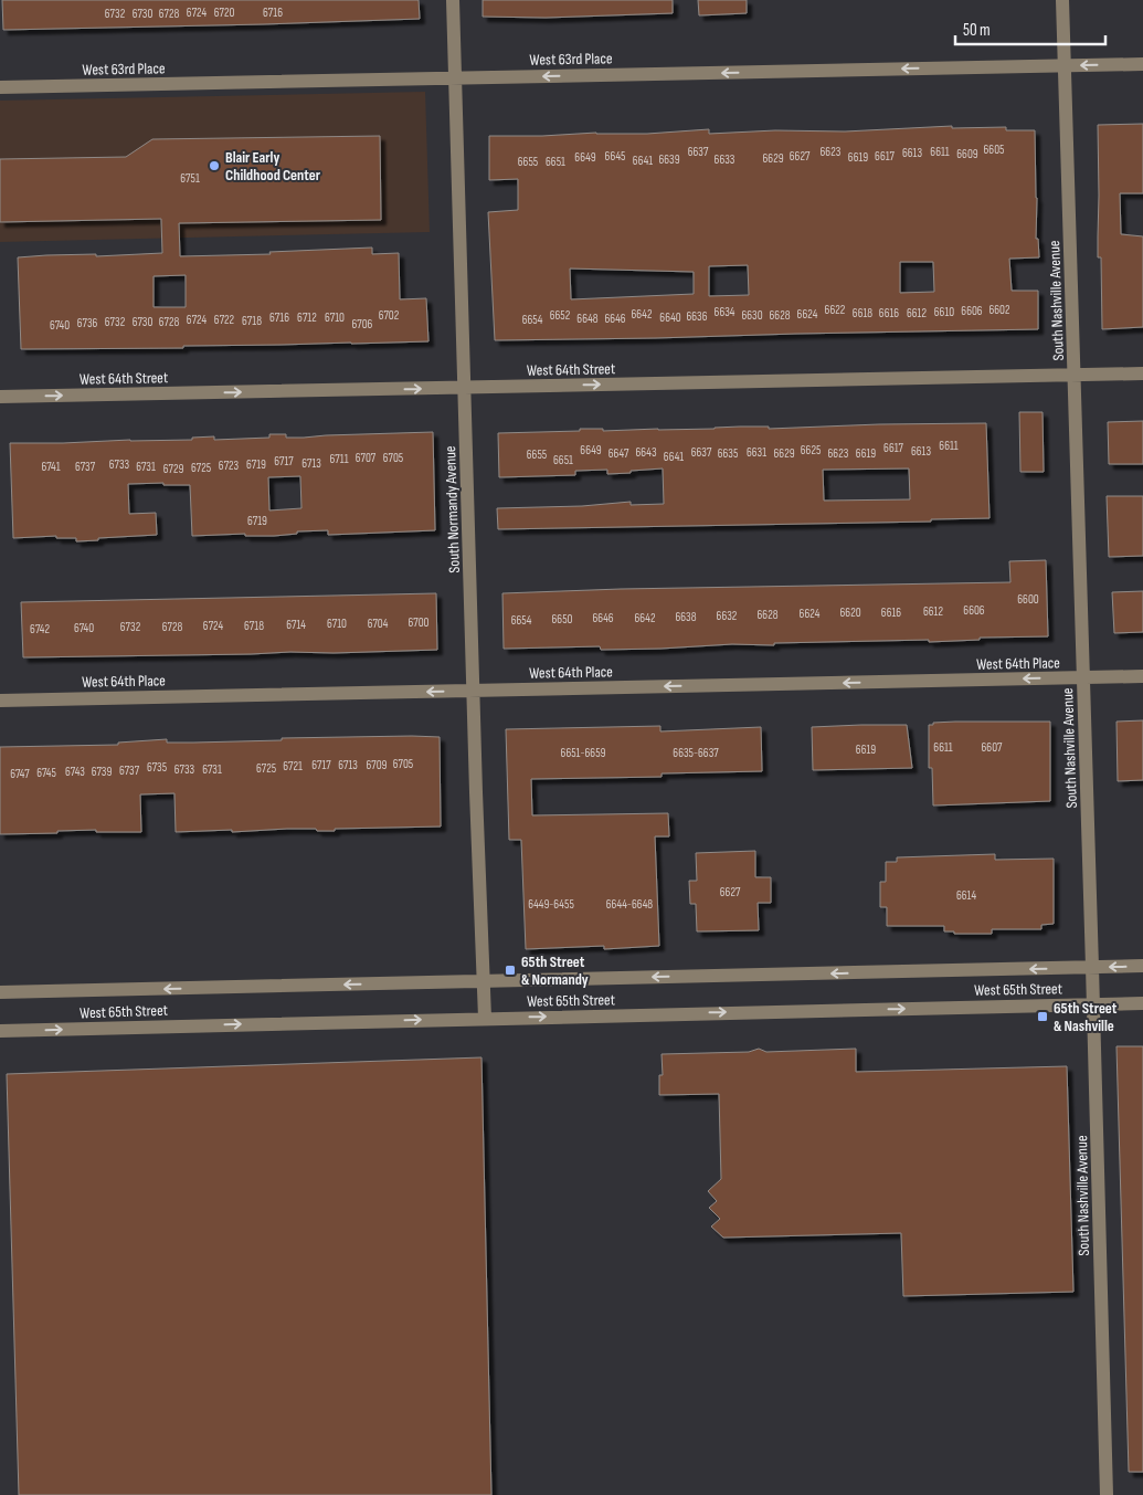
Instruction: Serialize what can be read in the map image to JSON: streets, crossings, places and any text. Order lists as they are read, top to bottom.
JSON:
{
  "streets": {
    "street": [
      "West 63rd Place",
      "South Nashville Avenue",
      "West 64th Street",
      "South Normandy Avenue",
      "West 64th Place",
      "West 65th Street"
    ]
  },
  "crossings": [
    ["West 63rd Place", "South Nashville Avenue"],
    ["West 63rd Place", "South Normandy Avenue"],
    ["South Nashville Avenue", "West 64th Street"],
    ["South Nashville Avenue", "West 64th Place"],
    ["South Nashville Avenue", "West 65th Street"],
    ["West 64th Street", "South Normandy Avenue"],
    ["South Normandy Avenue", "West 64th Place"],
    ["South Normandy Avenue", "West 65th Street"]
  ],
  "one_way": ["West 63rd Place", "West 64th Street", "West 64th Place"],
  "places": {
    "other": ["Blair Early Childhood Center"],
    "transit": ["65th Street & Normandy", "65th Street & Nashville"]
  },
  "house_numbers": [
    "6724",
    "6720",
    "6716",
    "6732",
    "6730",
    "6728",
    "6605",
    "6637",
    "6623",
    "6611",
    "6613",
    "6609",
    "6645",
    "6627",
    "6617",
    "6649",
    "6619",
    "6629",
    "6639",
    "6633",
    "6641",
    "6655",
    "6651",
    "6751",
    "6622",
    "6602",
    "6606",
    "6634",
    "6610",
    "6618",
    "6616",
    "6612",
    "6642",
    "6624",
    "6702",
    "6652",
    "6630",
    "6628",
    "6636",
    "6716",
    "6712",
    "6710",
    "6640",
    "6648",
    "6646",
    "6724",
    "6722",
    "6654",
    "6718",
    "6732",
    "6730",
    "6728",
    "6736",
    "6706",
    "6740",
    "6611",
    "6617",
    "6649",
    "6625",
    "6613",
    "6643",
    "6637",
    "6631",
    "6647",
    "6635",
    "6629",
    "6623",
    "6619",
    "6655",
    "6641",
    "6707",
    "6705",
    "6711",
    "6651",
    "6717",
    "6713",
    "6733",
    "6719",
    "6723",
    "6741",
    "6737",
    "6731",
    "6725",
    "6729",
    "6719",
    "6600",
    "6606",
    "6612",
    "6620",
    "6616",
    "6624",
    "6628",
    "6632",
    "6638",
    "6646",
    "6642",
    "6650",
    "6654",
    "6700",
    "6710",
    "6704",
    "6714",
    "6724",
    "6718",
    "6732",
    "6728",
    "6740",
    "6742",
    "6611",
    "6607",
    "6619",
    "6651-6659",
    "6635-6637",
    "6705",
    "6717",
    "6713",
    "6709",
    "6721",
    "6735",
    "6725",
    "6733",
    "6731",
    "6737",
    "6743",
    "6739",
    "6745",
    "6747",
    "6627",
    "6614",
    "6449-6455",
    "6644-6648"
  ],
  "scale_bar": "50 m"
}
